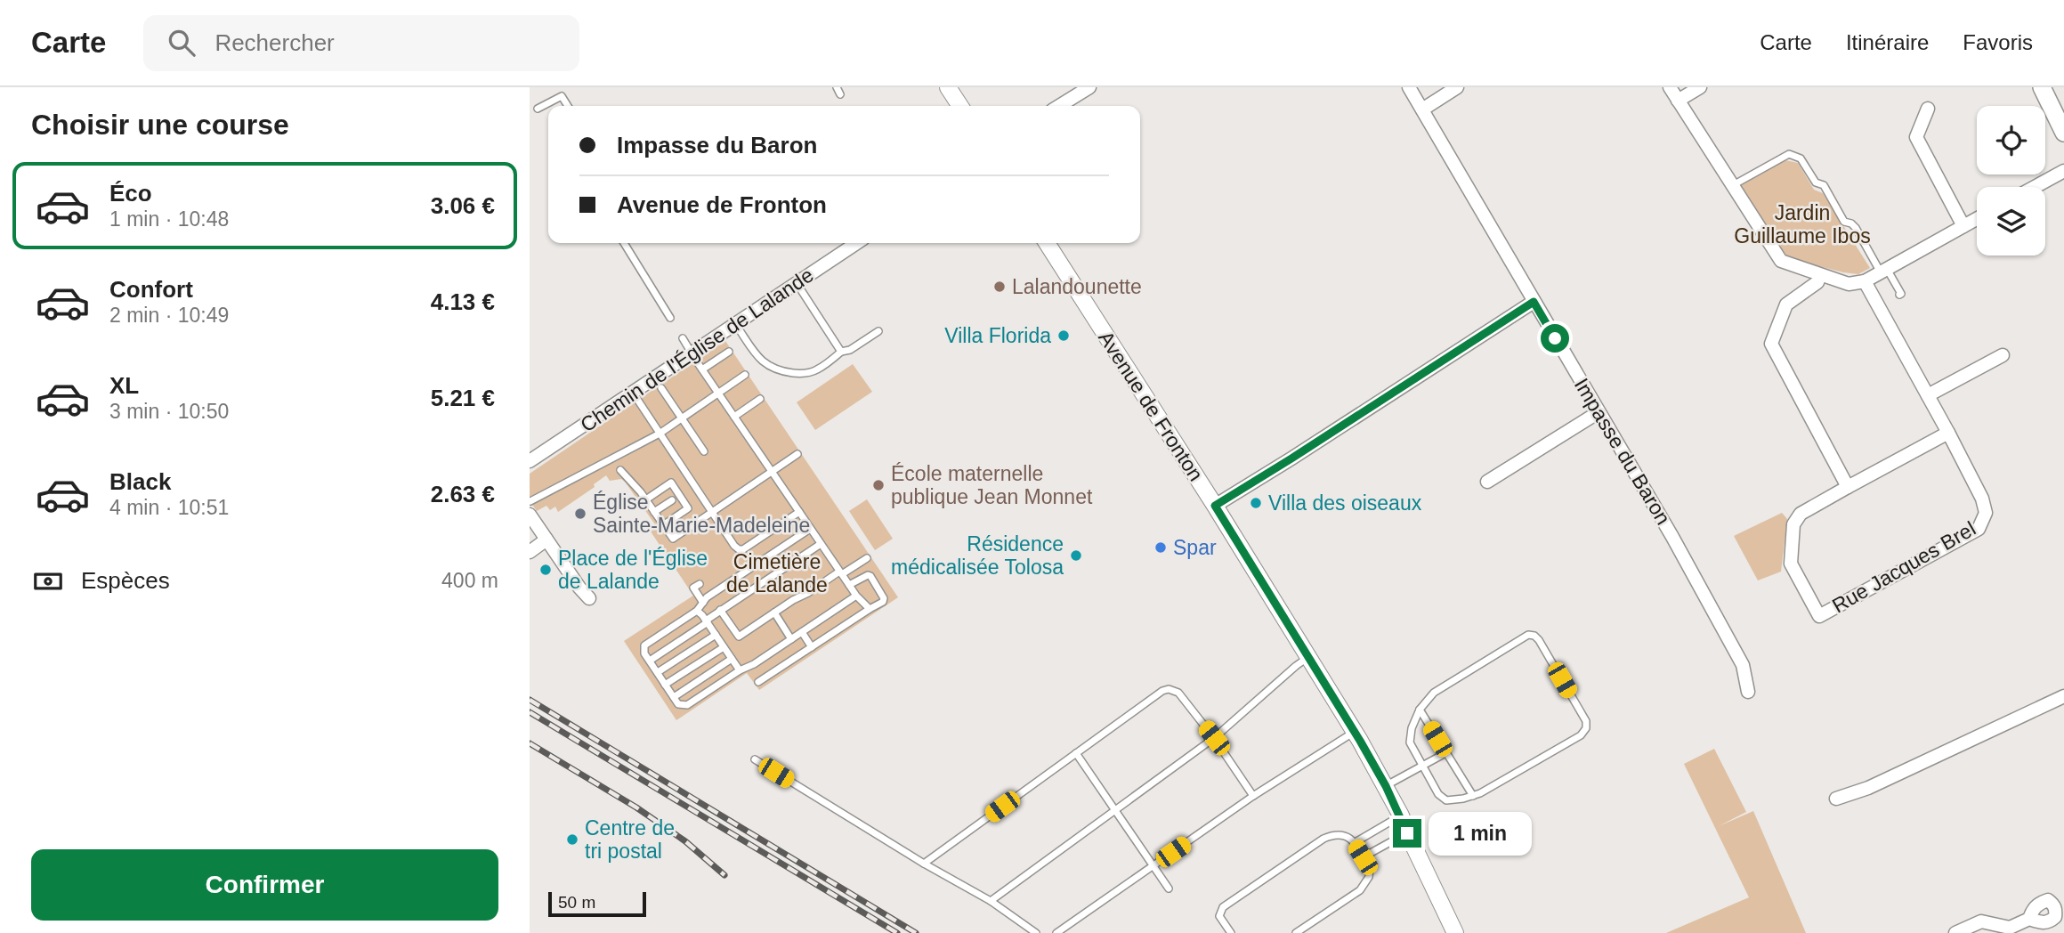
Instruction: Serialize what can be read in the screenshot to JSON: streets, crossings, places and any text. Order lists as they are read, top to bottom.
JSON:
{
  "streets": {
    "street": [
      "Chemin de l'Église de Lalande",
      "Avenue de Fronton",
      "Impasse du Baron",
      "Rue Jacques Brel"
    ]
  },
  "parks": ["Jardin Guillaume Ibos", "Cimetière de Lalande"],
  "places": [
    "Lalandounette",
    "Villa Florida",
    "École maternelle publique Jean Monnet",
    "Villa des oiseaux",
    "Église Sainte-Marie-Madeleine",
    "Spar",
    "Résidence médicalisée Tolosa",
    "Place de l'Église de Lalande",
    "Centre de tri postal"
  ],
  "scale_bar": "50 m",
  "page": {
    "header": "Carte",
    "search": "Rechercher",
    "nav": ["Carte", "Itinéraire", "Favoris"],
    "heading": "Choisir une course",
    "banner": ["Impasse du Baron", "Avenue de Fronton"],
    "list": [
      {
        "name": "Éco",
        "note": "1 min · 10:48",
        "value": "3.06 €"
      },
      {
        "name": "Confort",
        "note": "2 min · 10:49",
        "value": "4.13 €"
      },
      {
        "name": "XL",
        "note": "3 min · 10:50",
        "value": "5.21 €"
      },
      {
        "name": "Black",
        "note": "4 min · 10:51",
        "value": "2.63 €"
      }
    ],
    "pay": ["Espèces", "400 m"],
    "bubble": "1 min",
    "buttons": "Confirmer",
    "scale": "50 m"
  }
}
